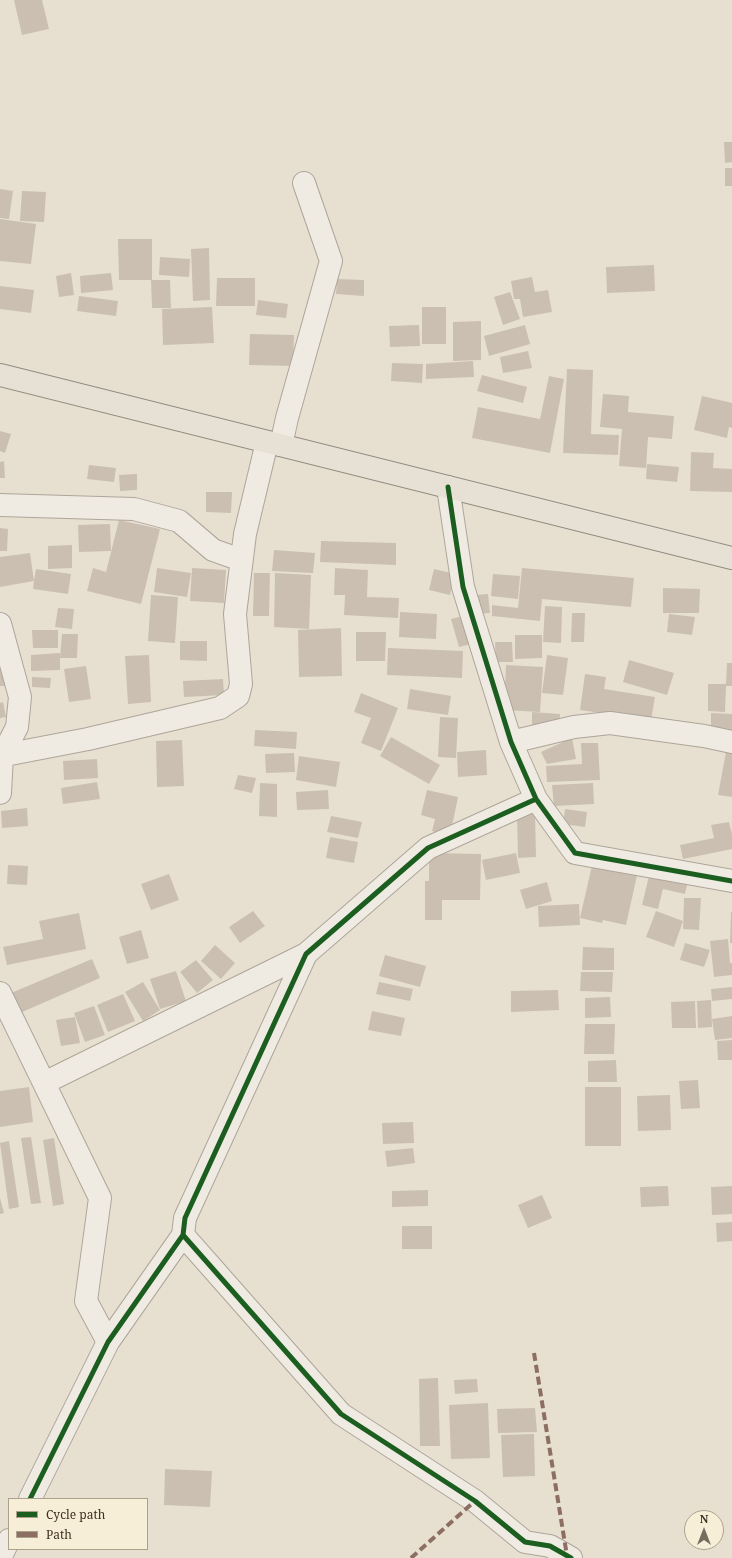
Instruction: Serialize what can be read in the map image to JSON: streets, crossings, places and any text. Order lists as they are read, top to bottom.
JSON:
{
  "legend": ["Cycle path", "Path"],
  "north": "top"
}
